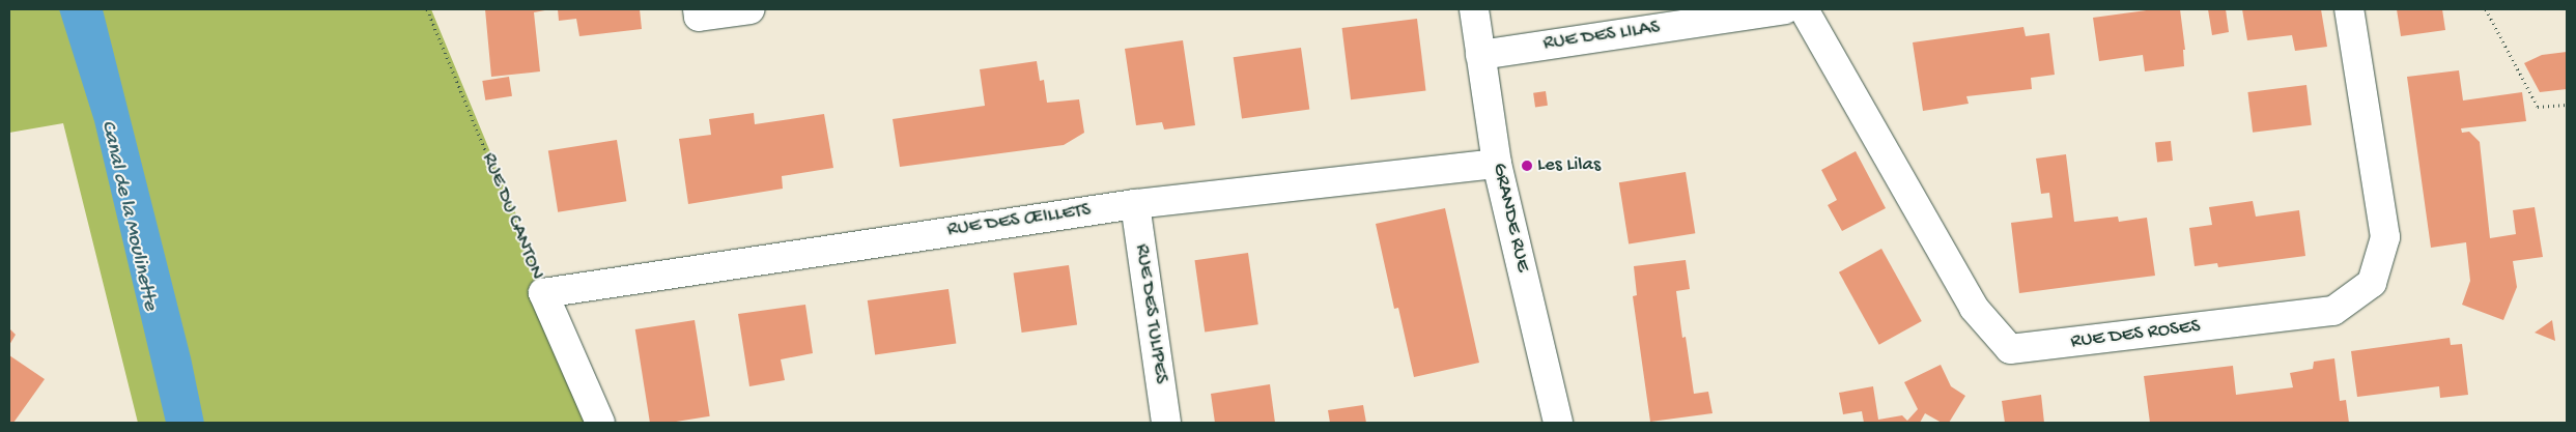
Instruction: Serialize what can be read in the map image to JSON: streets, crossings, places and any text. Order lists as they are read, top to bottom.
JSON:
{
  "streets": {
    "street": [
      "RUE DES LILAS",
      "RUE DU CANTON",
      "GRANDE RUE",
      "RUE DES ŒILLETS",
      "RUE DES TULIPES",
      "RUE DES ROSES"
    ]
  },
  "crossings": [
    ["RUE DES LILAS", "GRANDE RUE"],
    ["RUE DU CANTON", "RUE DES ŒILLETS"],
    ["GRANDE RUE", "RUE DES ŒILLETS"],
    ["RUE DES ŒILLETS", "RUE DES TULIPES"]
  ],
  "water": ["Canal de la Moulinette"],
  "places": ["Les Lilas"]
}
